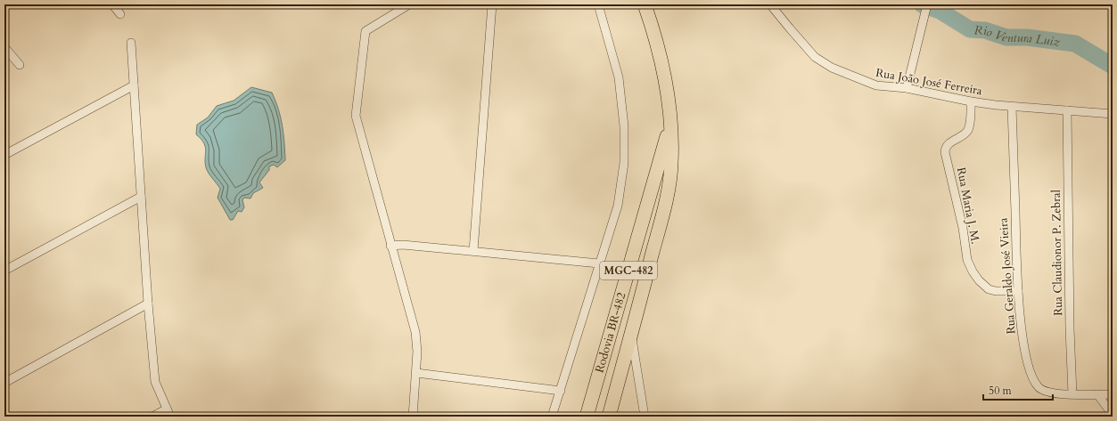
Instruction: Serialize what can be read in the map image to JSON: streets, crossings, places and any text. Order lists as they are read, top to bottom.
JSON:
{
  "streets": {
    "highway": ["MGC-482", "Rodovia BR-482"],
    "street": [
      "Rua João José Ferreira",
      "Rua Maria J. M.",
      "Rua Claudionor P. Zebral",
      "Rua Geraldo José Vieira"
    ]
  },
  "crossings": [
    ["Rua João José Ferreira", "Rua Maria J. M."],
    ["Rua João José Ferreira", "Rua Claudionor P. Zebral"],
    ["Rua João José Ferreira", "Rua Geraldo José Vieira"],
    ["Rua Maria J. M.", "Rua Geraldo José Vieira"],
    ["Rua Claudionor P. Zebral", "Rua Geraldo José Vieira"]
  ],
  "water": ["Rio Ventura Luiz"],
  "scale_bar": "50 m"
}
